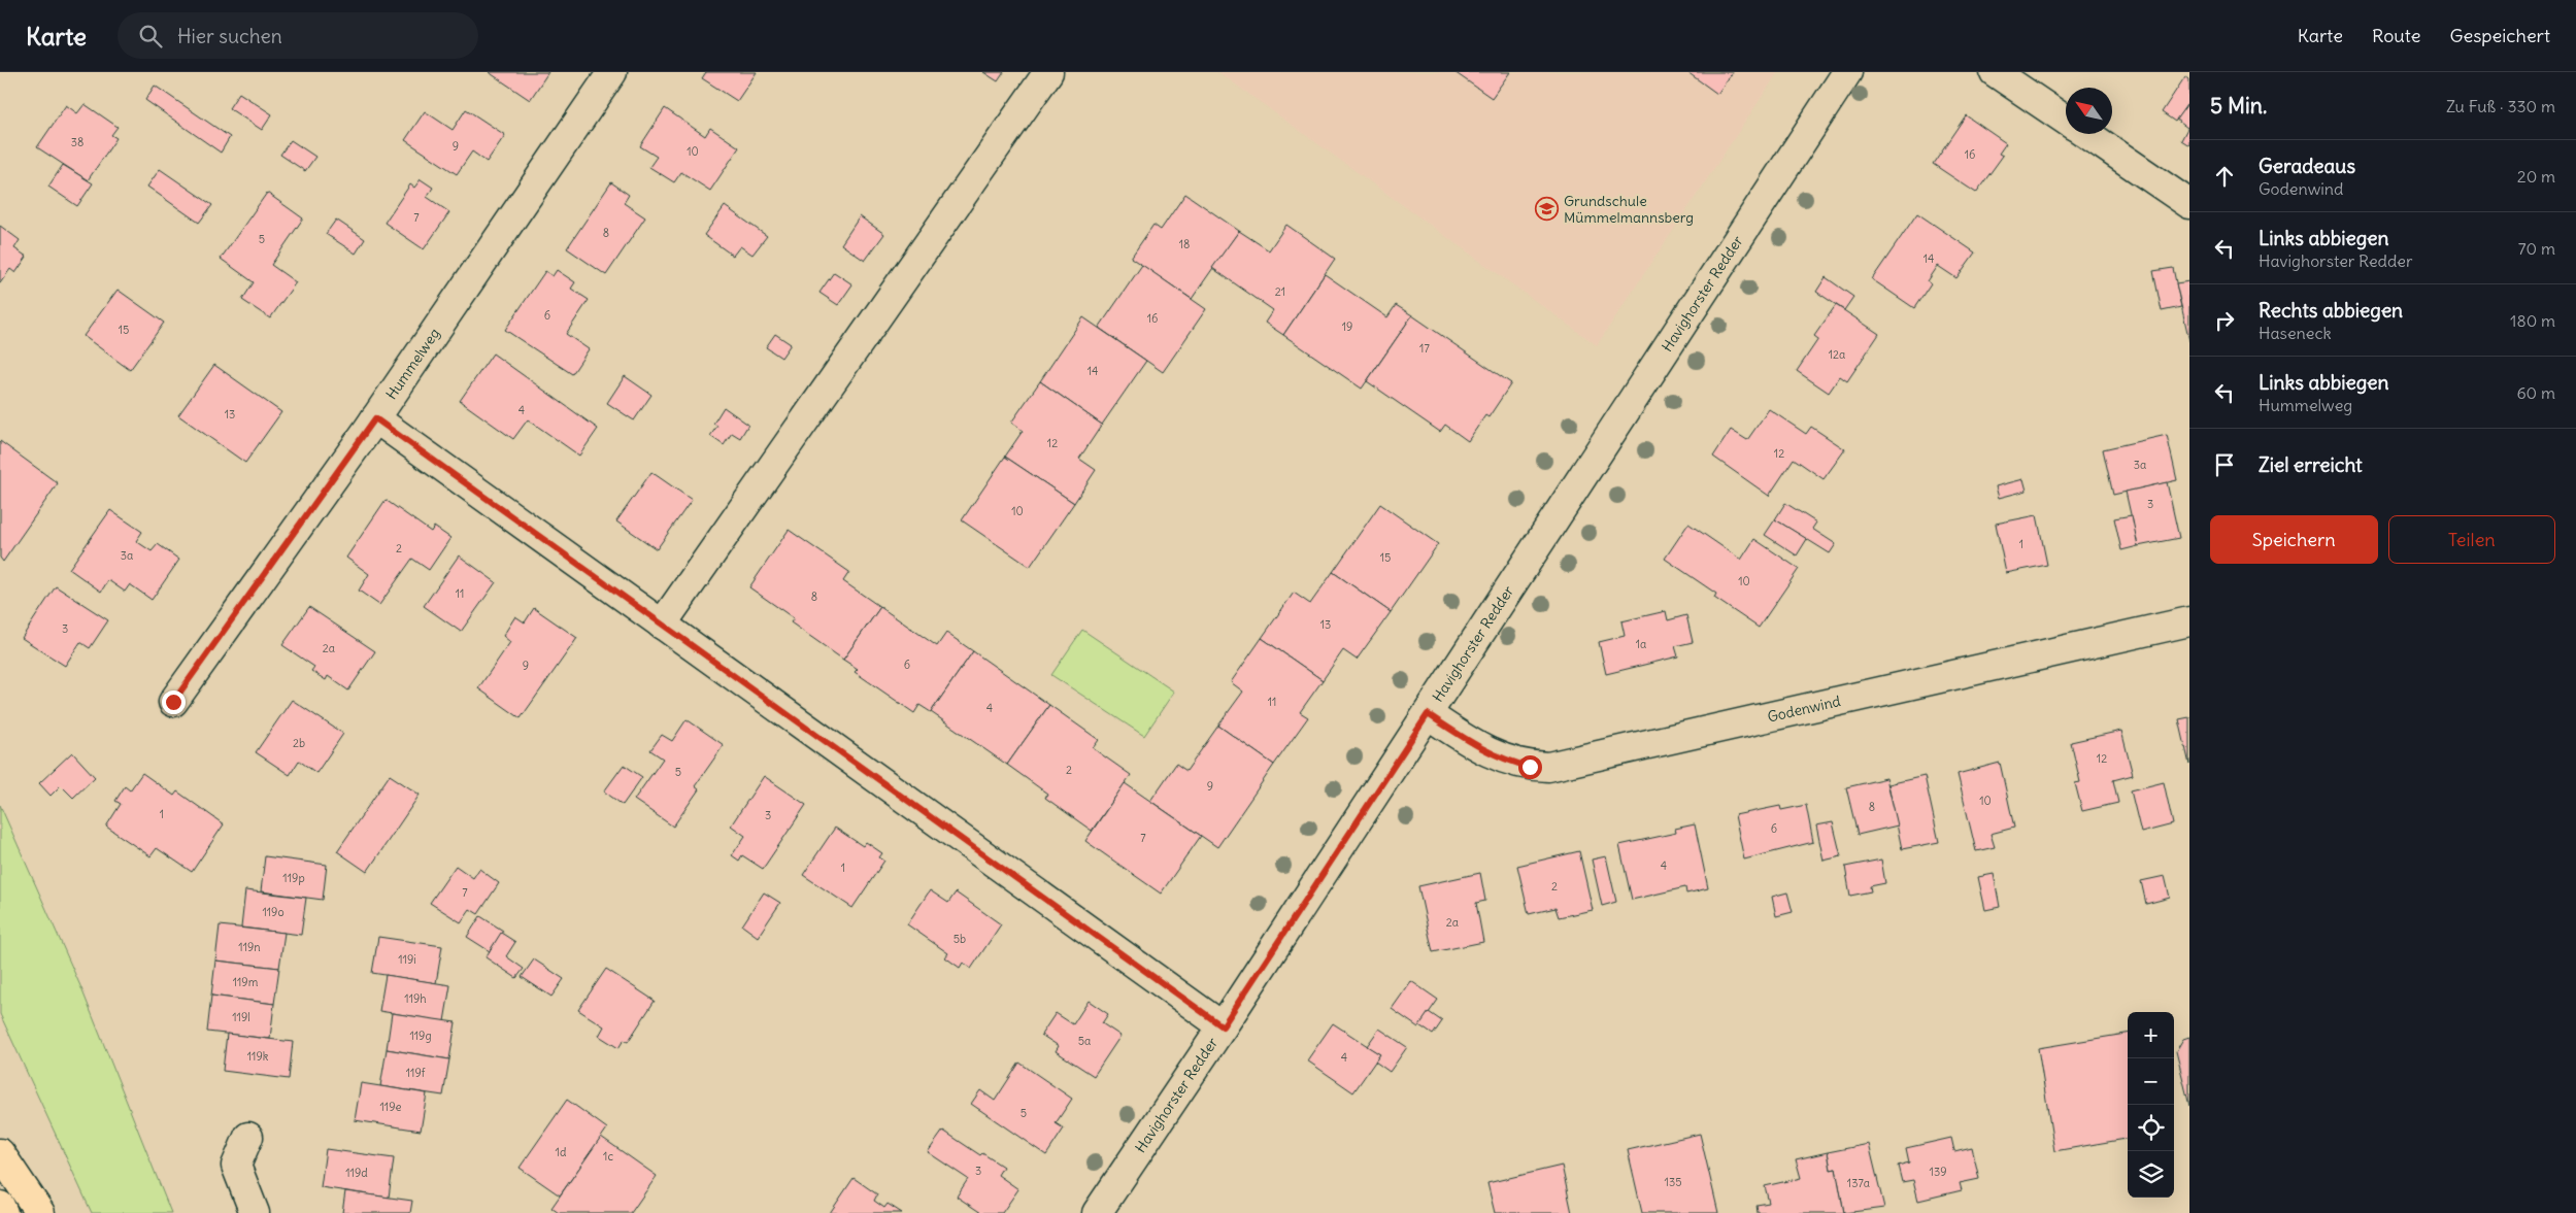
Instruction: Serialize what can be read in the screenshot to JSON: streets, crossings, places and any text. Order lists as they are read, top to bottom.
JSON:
{
  "streets": {
    "street": ["Havighorster Redder", "Hummelweg", "Godenwind"]
  },
  "crossings": [
    ["Havighorster Redder", "Godenwind"]
  ],
  "places": {
    "school or university": ["Grundschule Mümmelmannsberg"]
  },
  "house_numbers": [
    "38",
    "9",
    "10",
    "16",
    "7",
    "8",
    "5",
    "18",
    "14",
    "21",
    "6",
    "16",
    "19",
    "15",
    "17",
    "12a",
    "14",
    "4",
    "13",
    "12",
    "12",
    "3a",
    "3",
    "10",
    "1",
    "2",
    "3a",
    "15",
    "10",
    "11",
    "8",
    "13",
    "3",
    "1a",
    "2a",
    "6",
    "9",
    "11",
    "4",
    "2b",
    "12",
    "2",
    "5",
    "9",
    "10",
    "8",
    "1",
    "3",
    "6",
    "7",
    "4",
    "1",
    "119p",
    "2",
    "7",
    "119o",
    "2a",
    "5b",
    "119n",
    "119i",
    "119m",
    "119h",
    "119l",
    "119g",
    "5a",
    "119k",
    "4",
    "119f",
    "119e",
    "5",
    "1d",
    "1c",
    "3",
    "139",
    "119d",
    "135",
    "137a"
  ],
  "north": "top left",
  "page": {
    "header": "Karte",
    "search": "Hier suchen",
    "nav": ["Karte", "Route", "Gespeichert"],
    "heading": ["5 Min.", "Zu Fuß · 330 m"],
    "list": [
      ["Geradeaus", "Godenwind", "20 m"],
      ["Links abbiegen", "Havighorster Redder", "70 m"],
      ["Rechts abbiegen", "Haseneck", "180 m"],
      ["Links abbiegen", "Hummelweg", "60 m"],
      "Ziel erreicht"
    ],
    "buttons": ["Speichern", "Teilen"],
    "map_buttons": ["+", "−"]
  }
}
